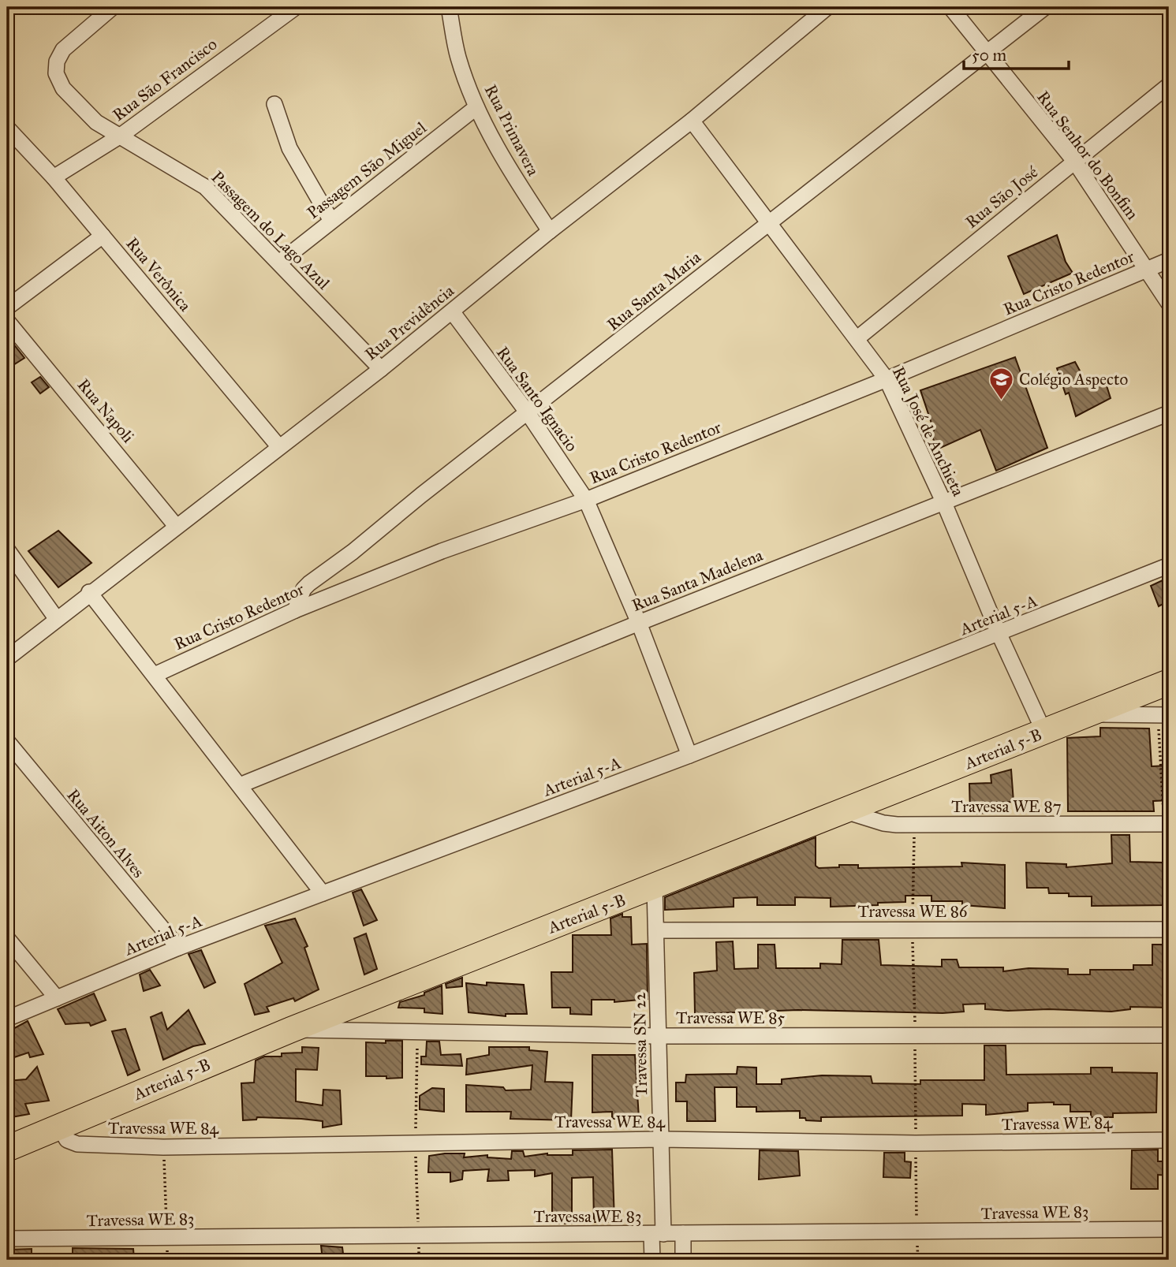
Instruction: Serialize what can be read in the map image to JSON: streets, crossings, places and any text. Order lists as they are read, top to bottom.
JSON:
{
  "streets": {
    "main road": ["Arterial 5-B"],
    "street": [
      "Rua São Francisco",
      "Rua Primavera",
      "Rua Senhor do Bonfim",
      "Passagem São Miguel",
      "Rua São José",
      "Passagem do Lago Azul",
      "Rua Verônica",
      "Rua Cristo Redentor",
      "Rua Santa Maria",
      "Rua Previdência",
      "Rua Santo Ignacio",
      "Rua Napoli",
      "Rua José de Anchieta",
      "Rua Santa Madelena",
      "Arterial 5-A",
      "Travessa WE 87",
      "Rua Aiton Alves",
      "Travessa WE 86",
      "Travessa WE 85",
      "Travessa SN 22",
      "Travessa WE 84",
      "Travessa WE 83"
    ]
  },
  "crossings": [
    ["Rua São Francisco", "Passagem do Lago Azul"],
    ["Rua São Francisco", "Rua Verônica"],
    ["Rua Primavera", "Passagem São Miguel"],
    ["Rua Primavera", "Rua Previdência"],
    ["Rua Senhor do Bonfim", "Rua São José"],
    ["Rua Senhor do Bonfim", "Rua Cristo Redentor"],
    ["Rua Senhor do Bonfim", "Rua Santa Maria"],
    ["Passagem São Miguel", "Passagem do Lago Azul"],
    ["Rua São José", "Rua José de Anchieta"],
    ["Passagem do Lago Azul", "Rua Previdência"],
    ["Rua Verônica", "Rua Previdência"],
    ["Rua Cristo Redentor", "Rua Santa Maria"],
    ["Rua Cristo Redentor", "Rua Santo Ignacio"],
    ["Rua Cristo Redentor", "Rua José de Anchieta"],
    ["Rua Santa Maria", "Rua Santo Ignacio"],
    ["Rua Santa Maria", "Rua José de Anchieta"],
    ["Rua Previdência", "Rua Santo Ignacio"],
    ["Rua Previdência", "Rua Napoli"],
    ["Rua Previdência", "Rua José de Anchieta"],
    ["Rua Santo Ignacio", "Rua Santa Madelena"],
    ["Rua Santo Ignacio", "Arterial 5-A"],
    ["Rua José de Anchieta", "Rua Santa Madelena"],
    ["Rua José de Anchieta", "Arterial 5-A"],
    ["Rua José de Anchieta", "Arterial 5-B"],
    ["Arterial 5-A", "Rua Aiton Alves"],
    ["Arterial 5-B", "Travessa WE 87"],
    ["Arterial 5-B", "Travessa WE 85"],
    ["Arterial 5-B", "Travessa SN 22"],
    ["Arterial 5-B", "Travessa WE 84"],
    ["Travessa WE 86", "Travessa SN 22"],
    ["Travessa WE 85", "Travessa SN 22"],
    ["Travessa SN 22", "Travessa WE 84"],
    ["Travessa SN 22", "Travessa WE 83"]
  ],
  "places": {
    "school or university": ["Colégio Aspecto"]
  },
  "scale_bar": "50 m"
}
